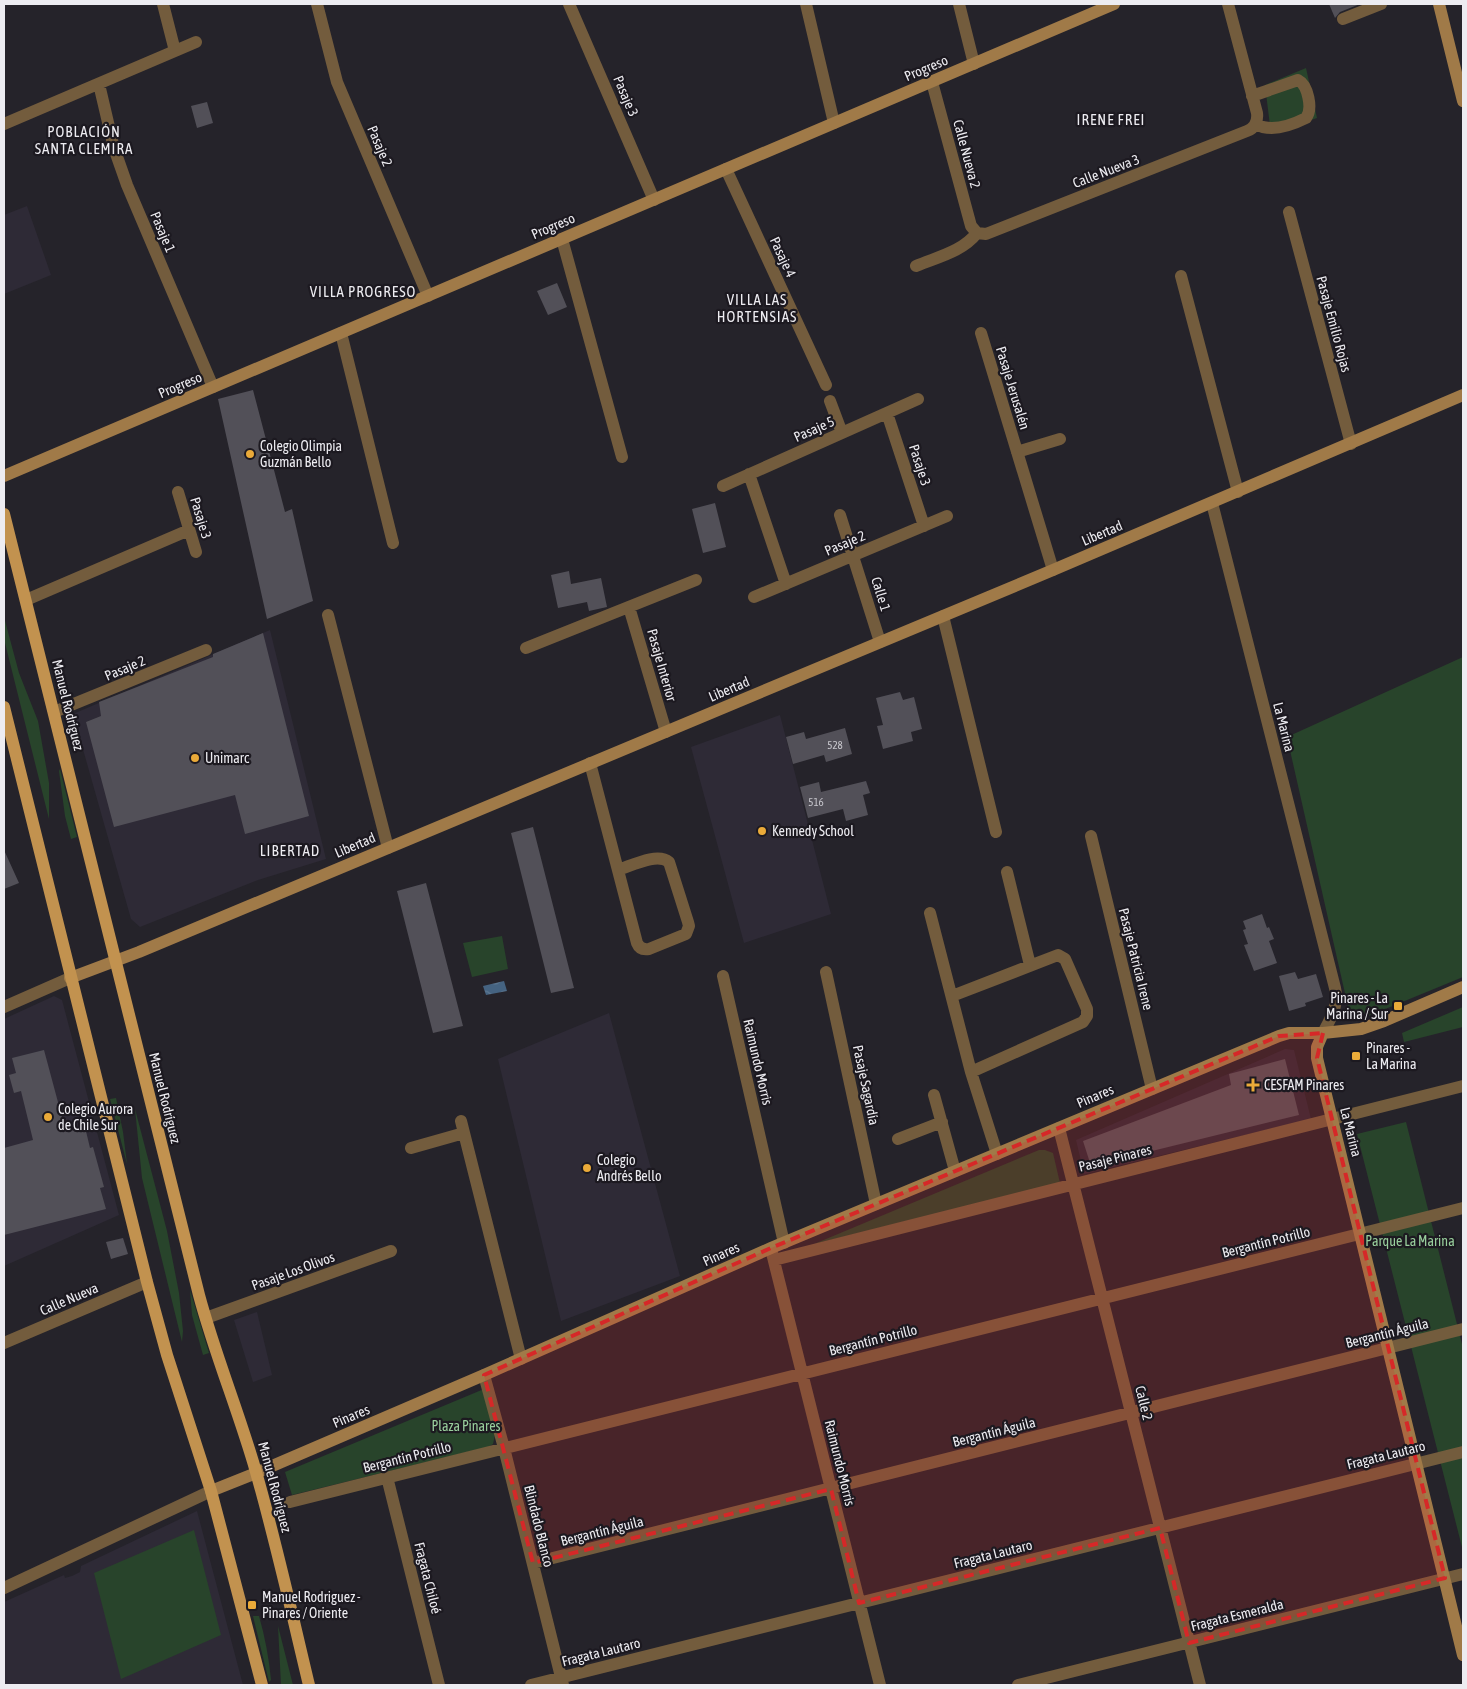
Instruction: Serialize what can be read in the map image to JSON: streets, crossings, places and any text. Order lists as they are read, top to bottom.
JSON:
{
  "streets": {
    "main road": ["Manuel Rodríguez"],
    "street": [
      "Progreso",
      "Pasaje 3",
      "Pasaje 2",
      "Calle Nueva 2",
      "Calle Nueva 3",
      "Pasaje 1",
      "Pasaje 4",
      "Pasaje Emilio Rojas",
      "Pasaje Jerusalén",
      "Pasaje 5",
      "Libertad",
      "Calle 1",
      "Pasaje Interior",
      "La Marina",
      "Pasaje Patricia Irene",
      "Raimundo Morris",
      "Pasaje Sagardía",
      "Pinares",
      "Pasaje Pinares",
      "Bergantín Potrillo",
      "Pasaje Los Olivos",
      "Calle Nueva",
      "Bergantín Águila",
      "Calle 2",
      "Fragata Lautaro",
      "Blindado Blanco",
      "Fragata Chiloé",
      "Fragata Esmeralda"
    ]
  },
  "crossings": [
    ["Progreso", "Pasaje 3"],
    ["Progreso", "Pasaje 2"],
    ["Progreso", "Calle Nueva 2"],
    ["Progreso", "Pasaje 1"],
    ["Progreso", "Pasaje 4"],
    ["Pasaje 3", "Pasaje 2"],
    ["Pasaje 3", "Pasaje 5"],
    ["Pasaje 2", "Calle 1"],
    ["Pasaje 2", "Manuel Rodríguez"],
    ["Calle Nueva 2", "Calle Nueva 3"],
    ["Pasaje Emilio Rojas", "Libertad"],
    ["Pasaje Jerusalén", "Libertad"],
    ["Libertad", "Calle 1"],
    ["Libertad", "Pasaje Interior"],
    ["Libertad", "Manuel Rodríguez"],
    ["Libertad", "La Marina"],
    ["Manuel Rodríguez", "Pinares"],
    ["Manuel Rodríguez", "Pasaje Los Olivos"],
    ["La Marina", "Pinares"],
    ["La Marina", "Pasaje Pinares"],
    ["La Marina", "Bergantín Potrillo"],
    ["La Marina", "Bergantín Águila"],
    ["La Marina", "Fragata Lautaro"],
    ["La Marina", "Fragata Esmeralda"],
    ["Pasaje Patricia Irene", "Pinares"],
    ["Raimundo Morris", "Pinares"],
    ["Raimundo Morris", "Pasaje Pinares"],
    ["Raimundo Morris", "Bergantín Potrillo"],
    ["Raimundo Morris", "Bergantín Águila"],
    ["Raimundo Morris", "Fragata Lautaro"],
    ["Pasaje Sagardía", "Pinares"],
    ["Pinares", "Pasaje Pinares"],
    ["Pinares", "Calle 2"],
    ["Pinares", "Blindado Blanco"],
    ["Pasaje Pinares", "Calle 2"],
    ["Bergantín Potrillo", "Calle 2"],
    ["Bergantín Potrillo", "Blindado Blanco"],
    ["Bergantín Potrillo", "Fragata Chiloé"],
    ["Bergantín Águila", "Calle 2"],
    ["Bergantín Águila", "Blindado Blanco"],
    ["Calle 2", "Fragata Lautaro"],
    ["Calle 2", "Fragata Esmeralda"],
    ["Fragata Lautaro", "Blindado Blanco"]
  ],
  "districts": [
    "IRENE FREI",
    "POBLACIÓN SANTA CLEMIRA",
    "VILLA PROGRESO",
    "VILLA LAS HORTENSIAS",
    "LIBERTAD"
  ],
  "parks": ["Parque La Marina", "Plaza Pinares"],
  "places": {
    "other": [
      "Colegio Olimpia Guzmán Bello",
      "Unimarc",
      "Kennedy School",
      "Colegio Aurora de Chile Sur",
      "Colegio Andrés Bello"
    ],
    "transit": ["Pinares - La Marina / Sur", "Pinares - La Marina", "Manuel Rodriguez - Pinares / Oriente"],
    "health": ["CESFAM Pinares"]
  },
  "house_numbers": ["528", "516"]
}
